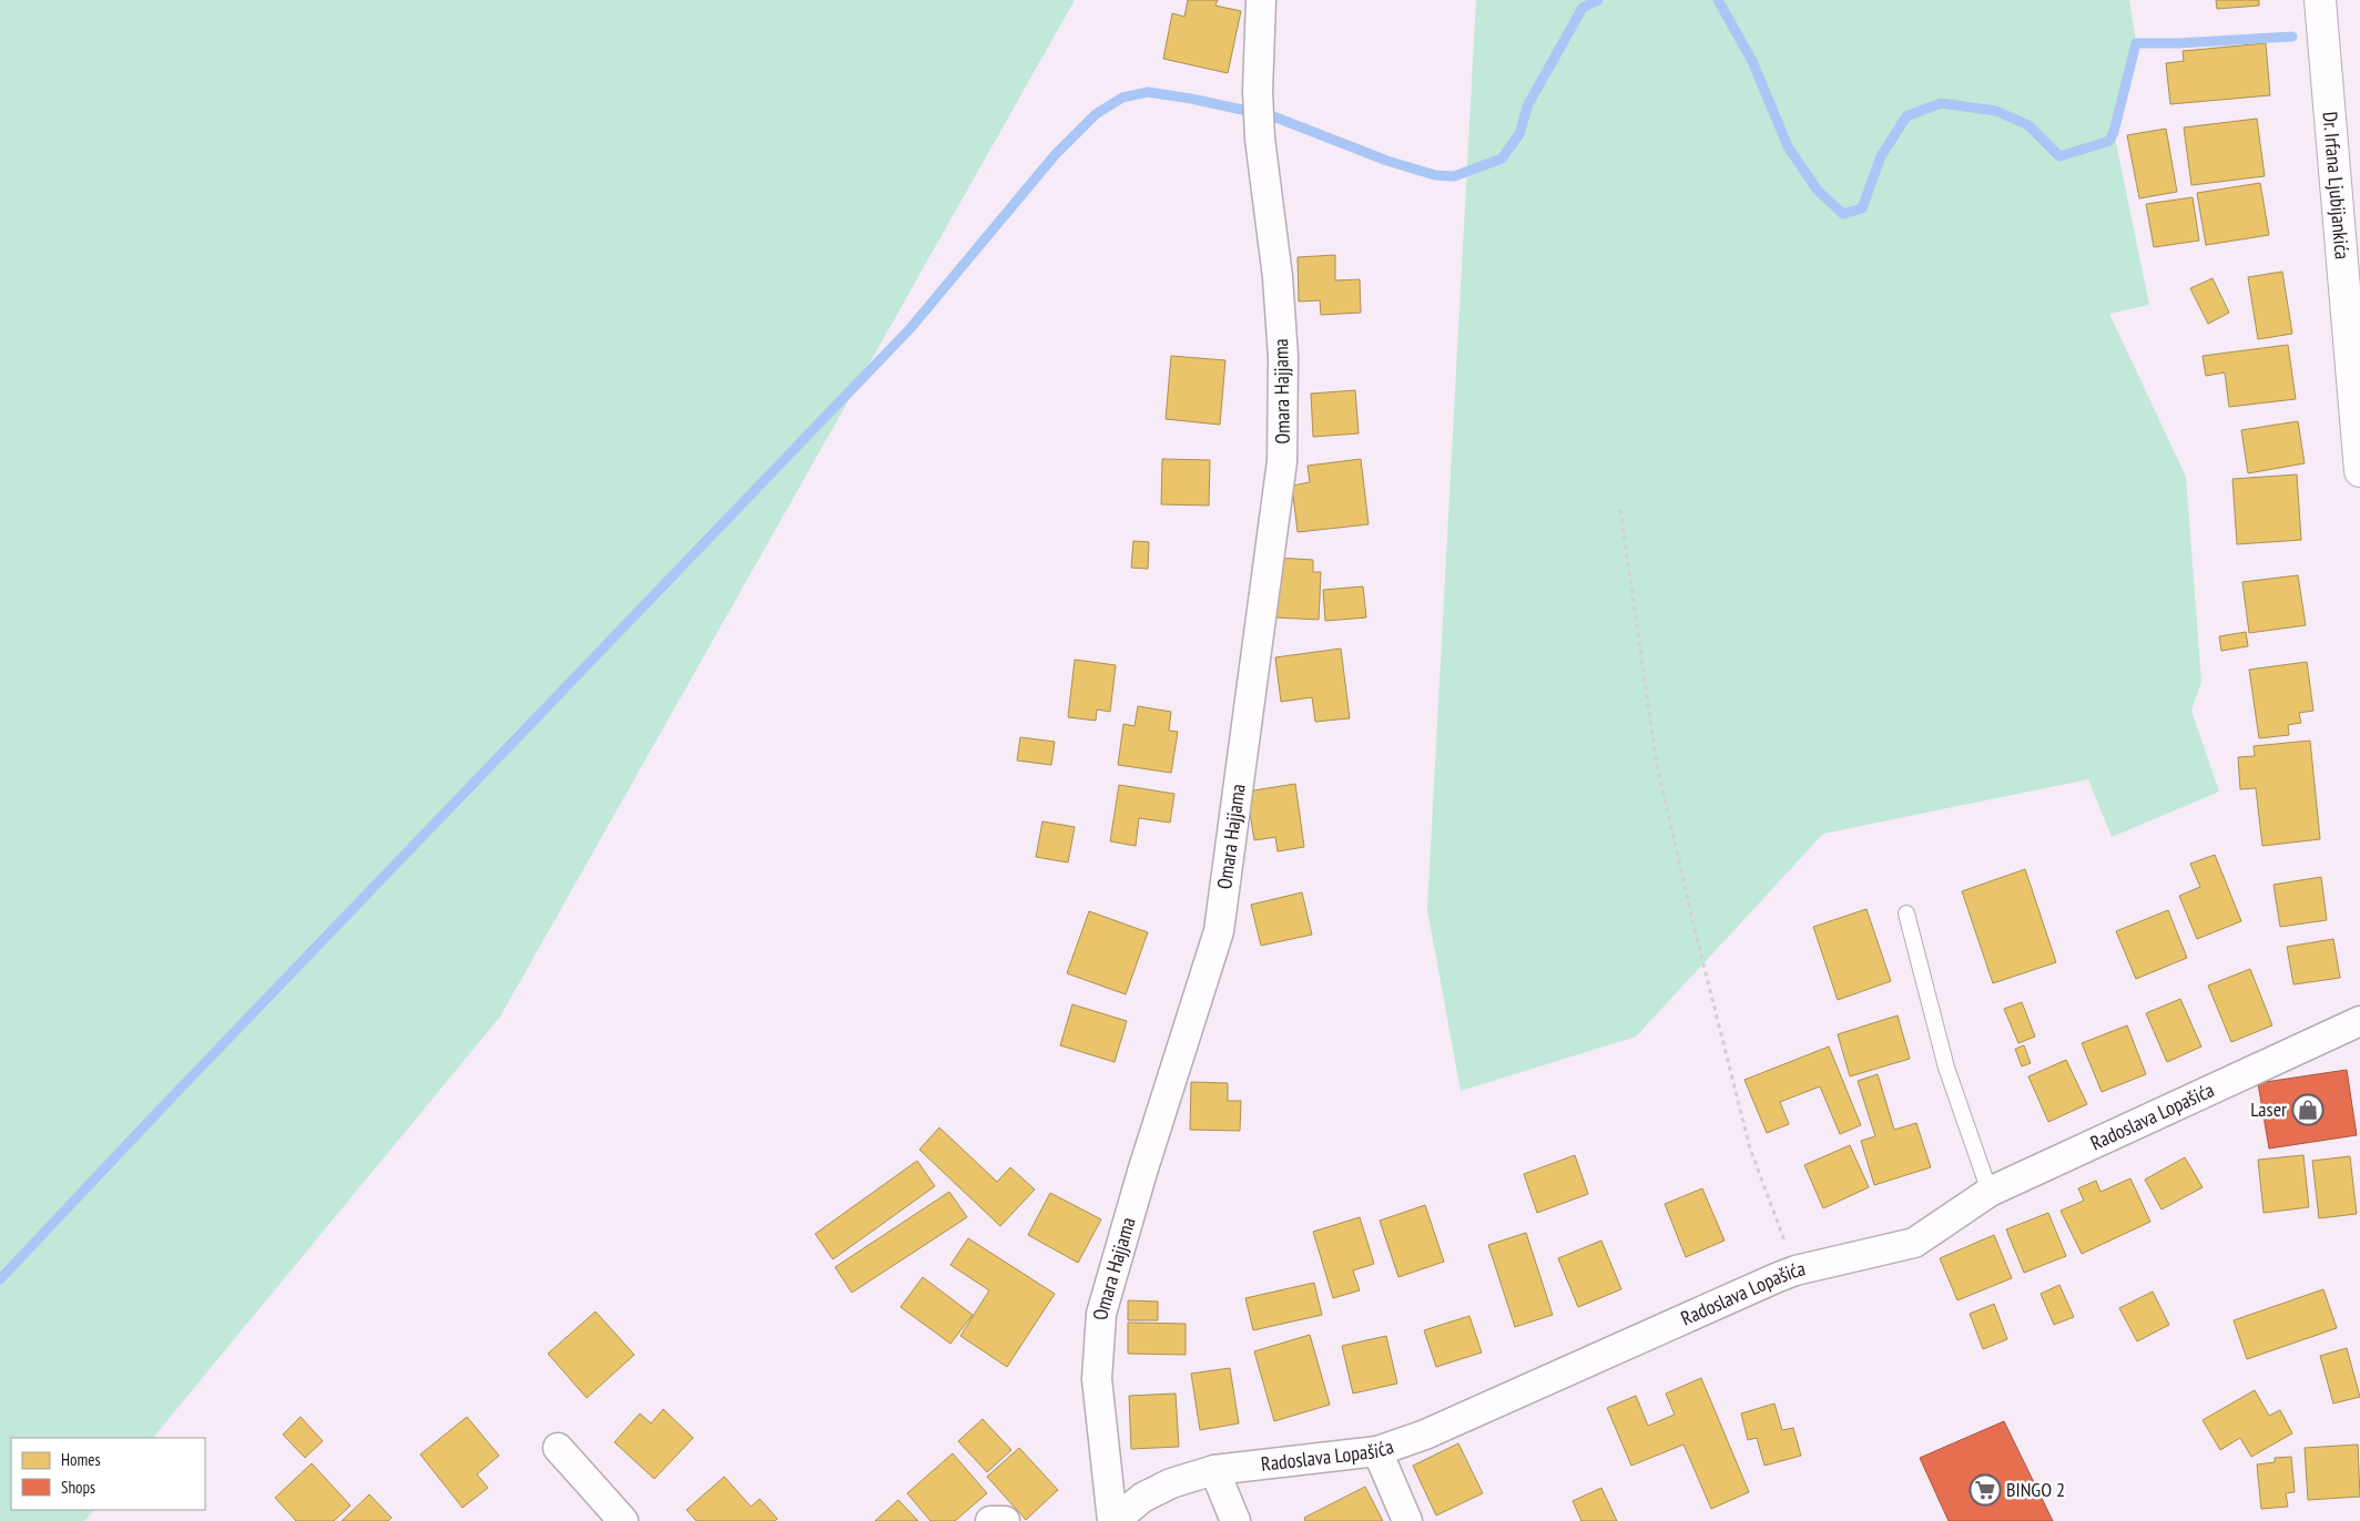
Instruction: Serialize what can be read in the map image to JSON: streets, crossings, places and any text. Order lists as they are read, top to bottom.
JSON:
{
  "streets": {
    "main road": ["Dr. Irfana Ljubijankića"],
    "street": ["Omara Hajjama", "Radoslava Lopašića"]
  },
  "crossings": [
    ["Omara Hajjama", "Radoslava Lopašića"]
  ],
  "places": {
    "shop": ["Laser"],
    "supermarket": ["BINGO 2"]
  },
  "legend": ["Homes", "Shops"]
}
